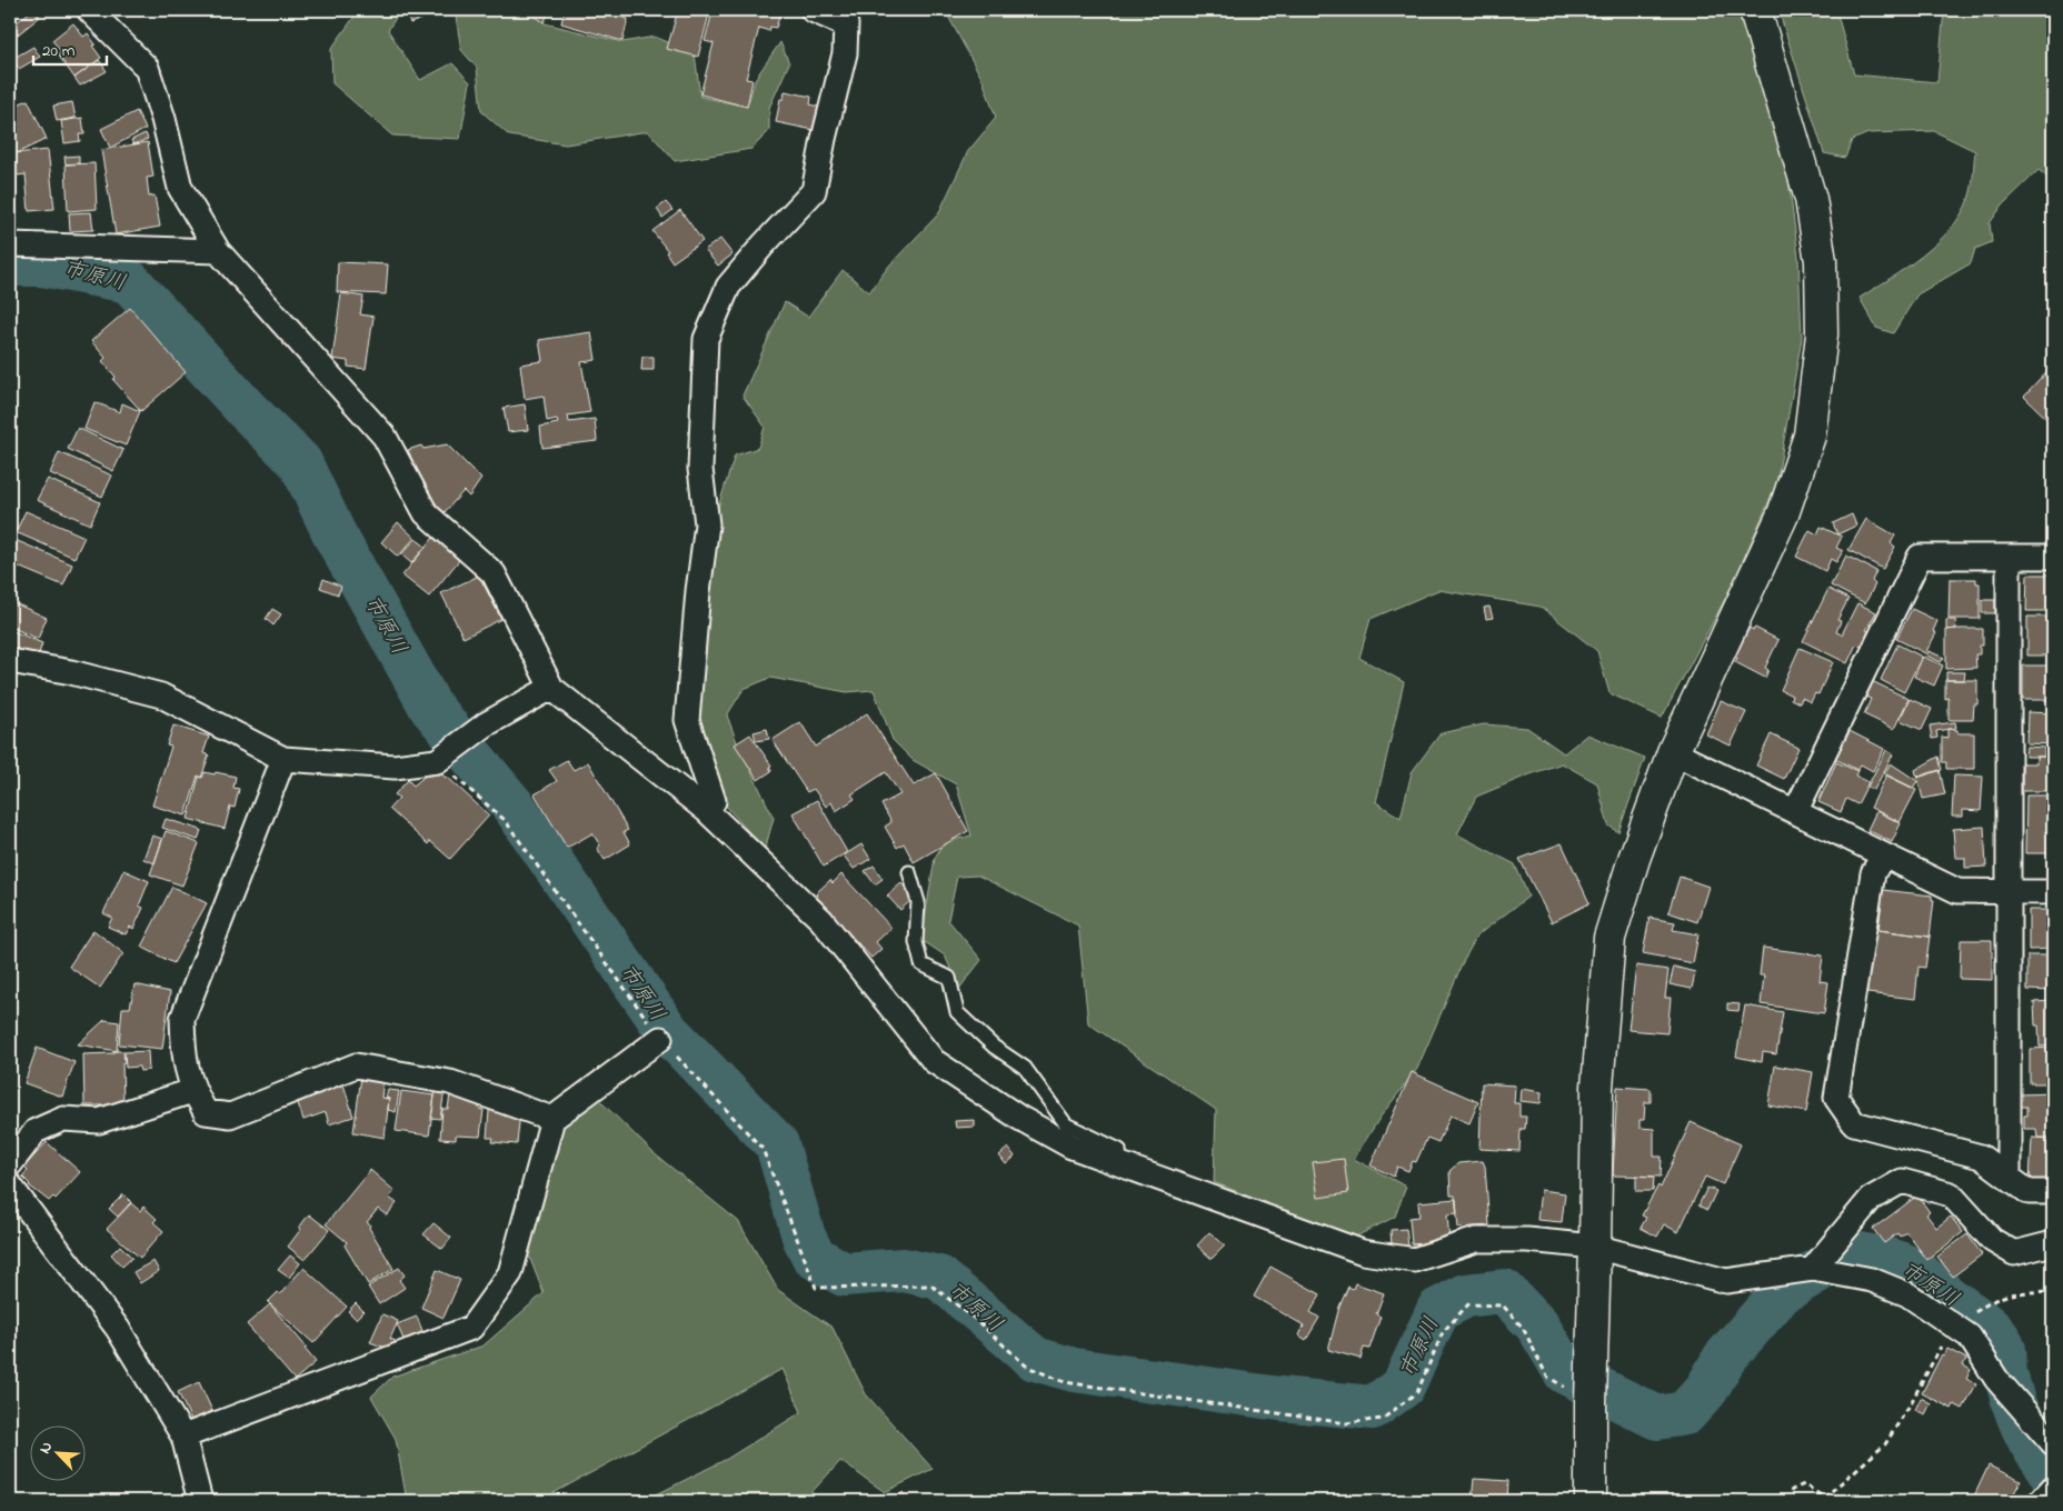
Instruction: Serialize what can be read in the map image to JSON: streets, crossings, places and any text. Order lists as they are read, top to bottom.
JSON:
{
  "water": ["市原川"],
  "scale_bar": "20 m",
  "north": "top left"
}
